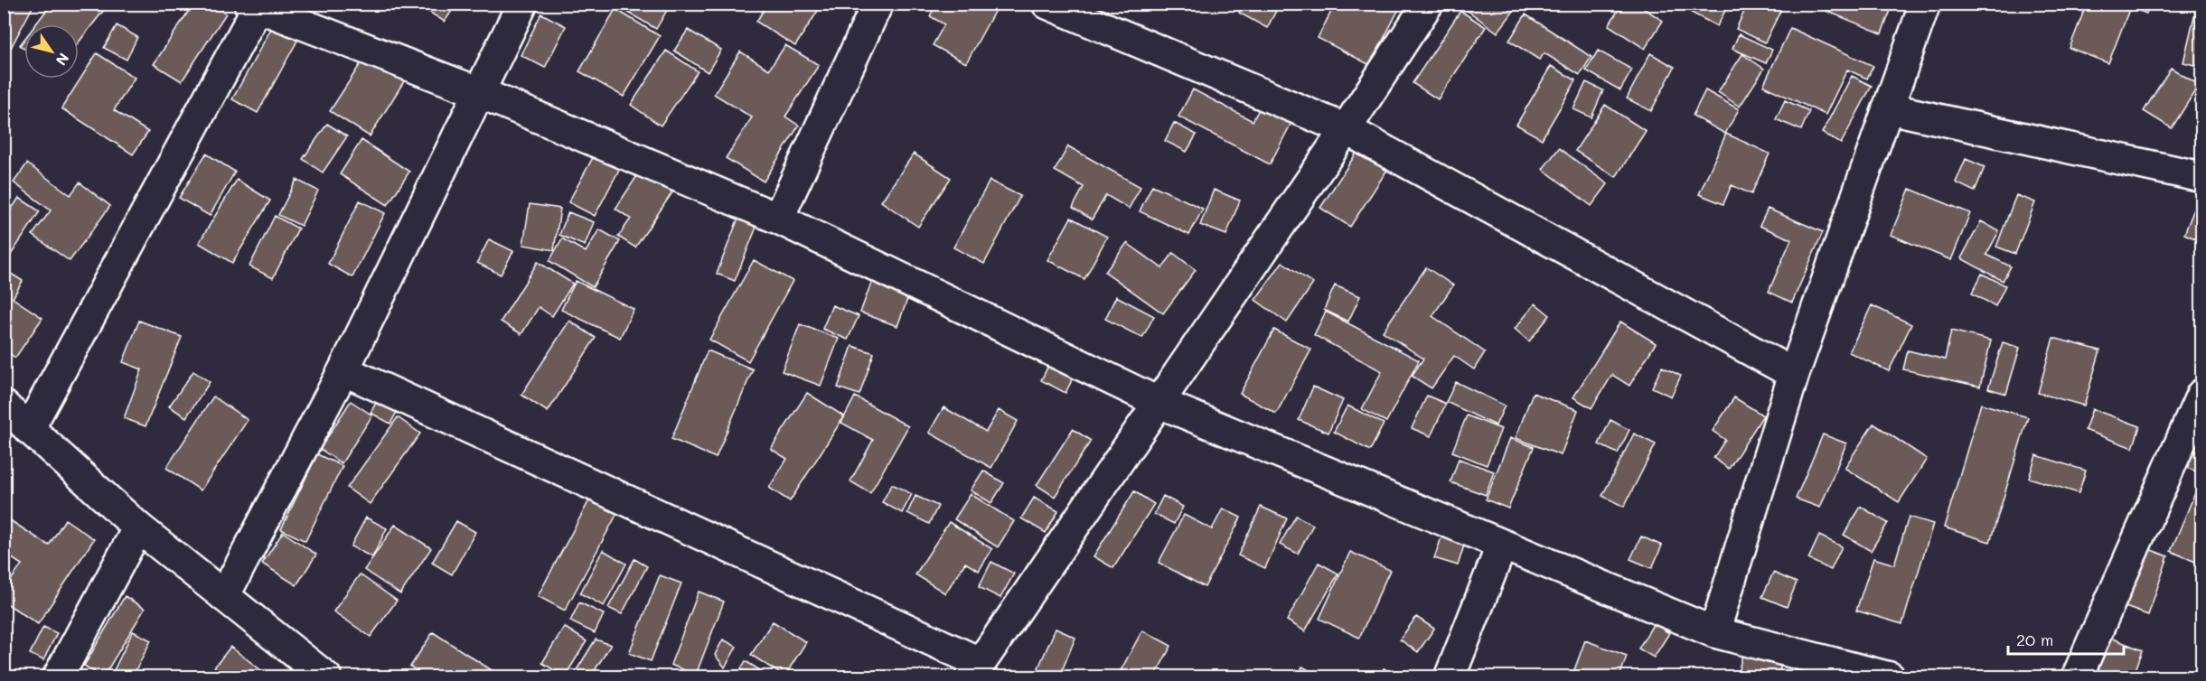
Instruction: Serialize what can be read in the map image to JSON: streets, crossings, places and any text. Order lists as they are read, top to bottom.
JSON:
{
  "scale_bar": "20 m",
  "north": "bottom right"
}
